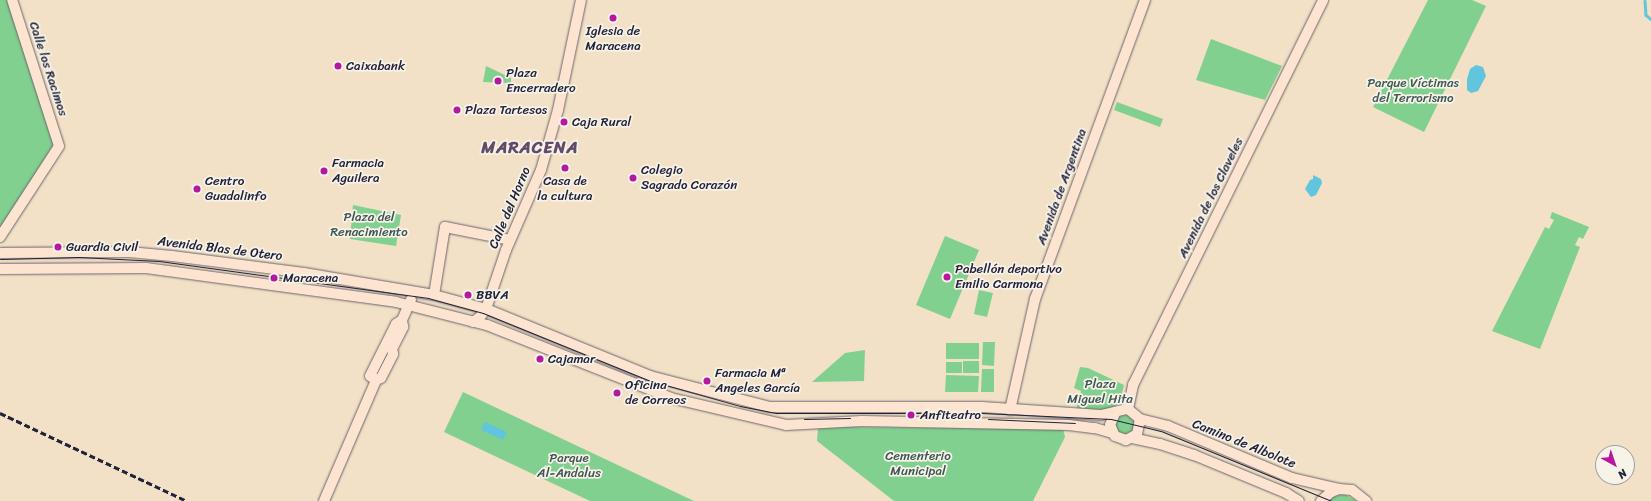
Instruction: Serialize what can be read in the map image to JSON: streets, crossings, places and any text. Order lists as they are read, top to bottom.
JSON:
{
  "streets": {
    "street": [
      "Calle los Racimos",
      "Avenida de Argentina",
      "Avenida de los Claveles",
      "Calle del Horno",
      "Avenida Blas de Otero",
      "Camino de Albolote"
    ]
  },
  "crossings": [
    ["Avenida de los Claveles", "Camino de Albolote"],
    ["Calle del Horno", "Avenida Blas de Otero"]
  ],
  "districts": ["MARACENA"],
  "parks": [
    "Parque Víctimas del Terrorismo",
    "Plaza del Renacimiento",
    "Plaza Miguel Hita",
    "Cementerio Municipal",
    "Parque Al-Andalus"
  ],
  "places": [
    "Iglesia de Maracena",
    "Caixabank",
    "Plaza Encerradero",
    "Plaza Tartesos",
    "Caja Rural",
    "Casa de la cultura",
    "Farmacia Aguilera",
    "Colegio Sagrado Corazón",
    "Centro Guadalinfo",
    "Guardia Civil",
    "Pabellón deportivo Emilio Carmona",
    "Maracena",
    "BBVA",
    "Cajamar",
    "Farmacia Mª Angeles García",
    "Oficina de Correos",
    "Anfiteatro"
  ],
  "north": "bottom right"
}
